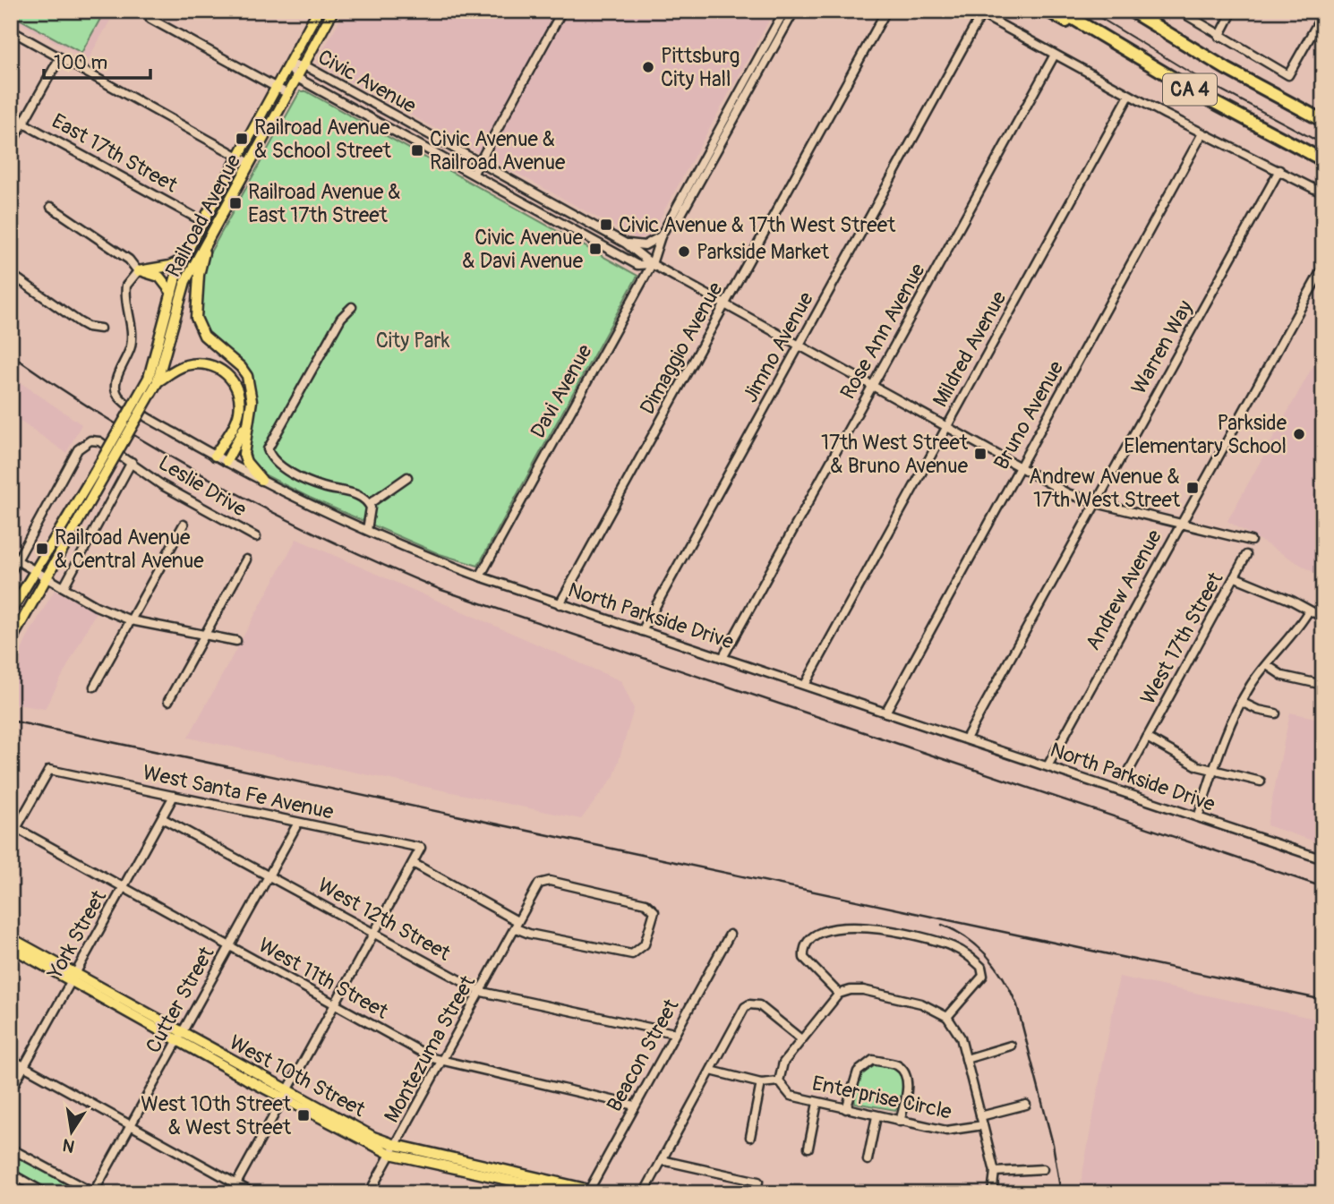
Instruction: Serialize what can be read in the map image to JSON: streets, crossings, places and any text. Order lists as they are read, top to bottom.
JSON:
{
  "streets": {
    "highway": ["CA 4"],
    "main road": ["Railroad Avenue", "West 10th Street"],
    "street": [
      "Civic Avenue",
      "East 17th Street",
      "Rose Ann Avenue",
      "Jimno Avenue",
      "Warren Way",
      "Dimaggio Avenue",
      "Mildred Avenue",
      "Davi Avenue",
      "Bruno Avenue",
      "Leslie Drive",
      "Andrew Avenue",
      "North Parkside Drive",
      "West 17th Street",
      "West Santa Fe Avenue",
      "West 12th Street",
      "York Street",
      "West 11th Street",
      "Cutter Street",
      "Montezuma Street",
      "Beacon Street",
      "Enterprise Circle"
    ]
  },
  "crossings": [
    ["Civic Avenue", "Railroad Avenue"],
    ["Civic Avenue", "Davi Avenue"],
    ["East 17th Street", "Railroad Avenue"],
    ["Rose Ann Avenue", "North Parkside Drive"],
    ["Jimno Avenue", "North Parkside Drive"],
    ["Warren Way", "North Parkside Drive"],
    ["Dimaggio Avenue", "North Parkside Drive"],
    ["Mildred Avenue", "North Parkside Drive"],
    ["Davi Avenue", "North Parkside Drive"],
    ["Bruno Avenue", "North Parkside Drive"],
    ["Andrew Avenue", "North Parkside Drive"],
    ["West Santa Fe Avenue", "York Street"],
    ["West Santa Fe Avenue", "West 11th Street"],
    ["West Santa Fe Avenue", "Cutter Street"],
    ["West 12th Street", "York Street"],
    ["West 12th Street", "Cutter Street"],
    ["West 12th Street", "Montezuma Street"],
    ["West 12th Street", "Beacon Street"],
    ["York Street", "West 11th Street"],
    ["York Street", "West 10th Street"],
    ["West 11th Street", "Cutter Street"],
    ["West 11th Street", "Montezuma Street"],
    ["West 11th Street", "Beacon Street"],
    ["Cutter Street", "West 10th Street"],
    ["Montezuma Street", "West 10th Street"],
    ["Beacon Street", "West 10th Street"]
  ],
  "parks": ["City Park"],
  "places": {
    "other": ["Pittsburg City Hall", "Parkside Market", "Parkside Elementary School"],
    "transit": [
      "Railroad Avenue & School Street",
      "Civic Avenue & Railroad Avenue",
      "Railroad Avenue & East 17th Street",
      "Civic Avenue & 17th West Street",
      "Civic Avenue & Davi Avenue",
      "17th West Street & Bruno Avenue",
      "Andrew Avenue & 17th West Street",
      "Railroad Avenue & Central Avenue",
      "West 10th Street & West Street"
    ]
  },
  "scale_bar": "100 m",
  "north": "bottom"
}
